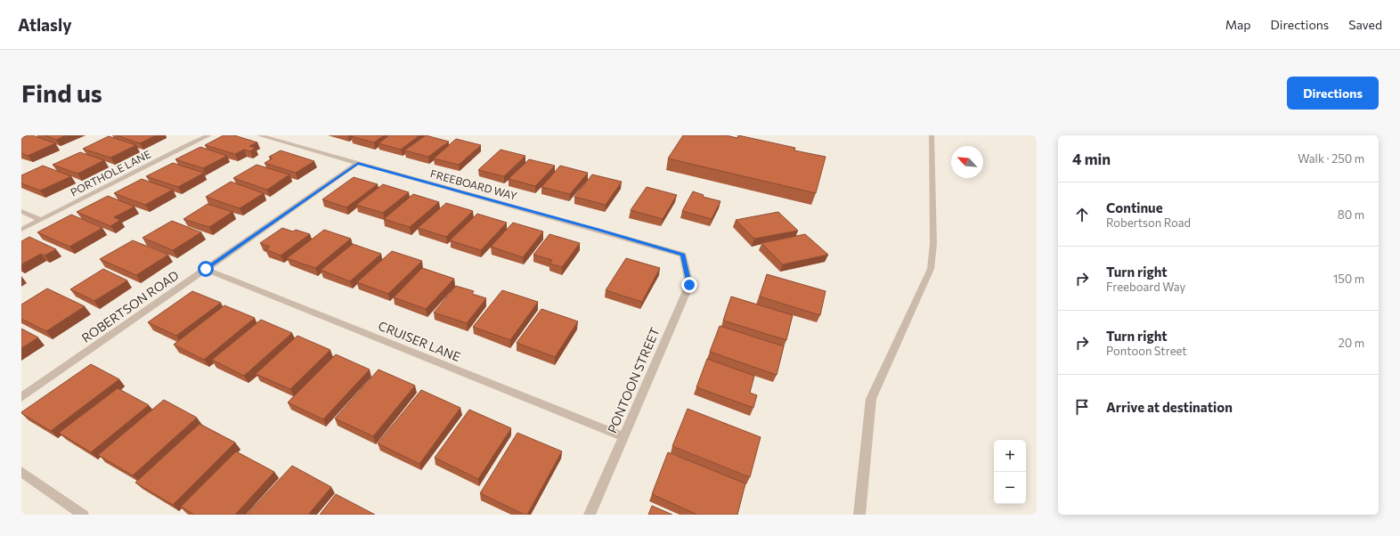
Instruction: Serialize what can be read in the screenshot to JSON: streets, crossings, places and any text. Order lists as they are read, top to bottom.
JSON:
{
  "streets": {
    "street": [
      "PORTHOLE LANE",
      "FREEBOARD WAY",
      "ROBERTSON ROAD",
      "CRUISER LANE",
      "PONTOON STREET"
    ]
  },
  "crossings": [
    ["FREEBOARD WAY", "ROBERTSON ROAD"],
    ["FREEBOARD WAY", "PONTOON STREET"],
    ["ROBERTSON ROAD", "CRUISER LANE"],
    ["CRUISER LANE", "PONTOON STREET"]
  ],
  "north": "top left",
  "page": {
    "header": "Atlasly",
    "nav": ["Map", "Directions", "Saved"],
    "buttons": "Directions",
    "title": "Find us",
    "heading": ["4 min", "Walk · 250 m"],
    "list": [
      ["Continue", "Robertson Road", "80 m"],
      ["Turn right", "Freeboard Way", "150 m"],
      ["Turn right", "Pontoon Street", "20 m"],
      "Arrive at destination"
    ],
    "map_buttons": ["+", "−"]
  }
}
